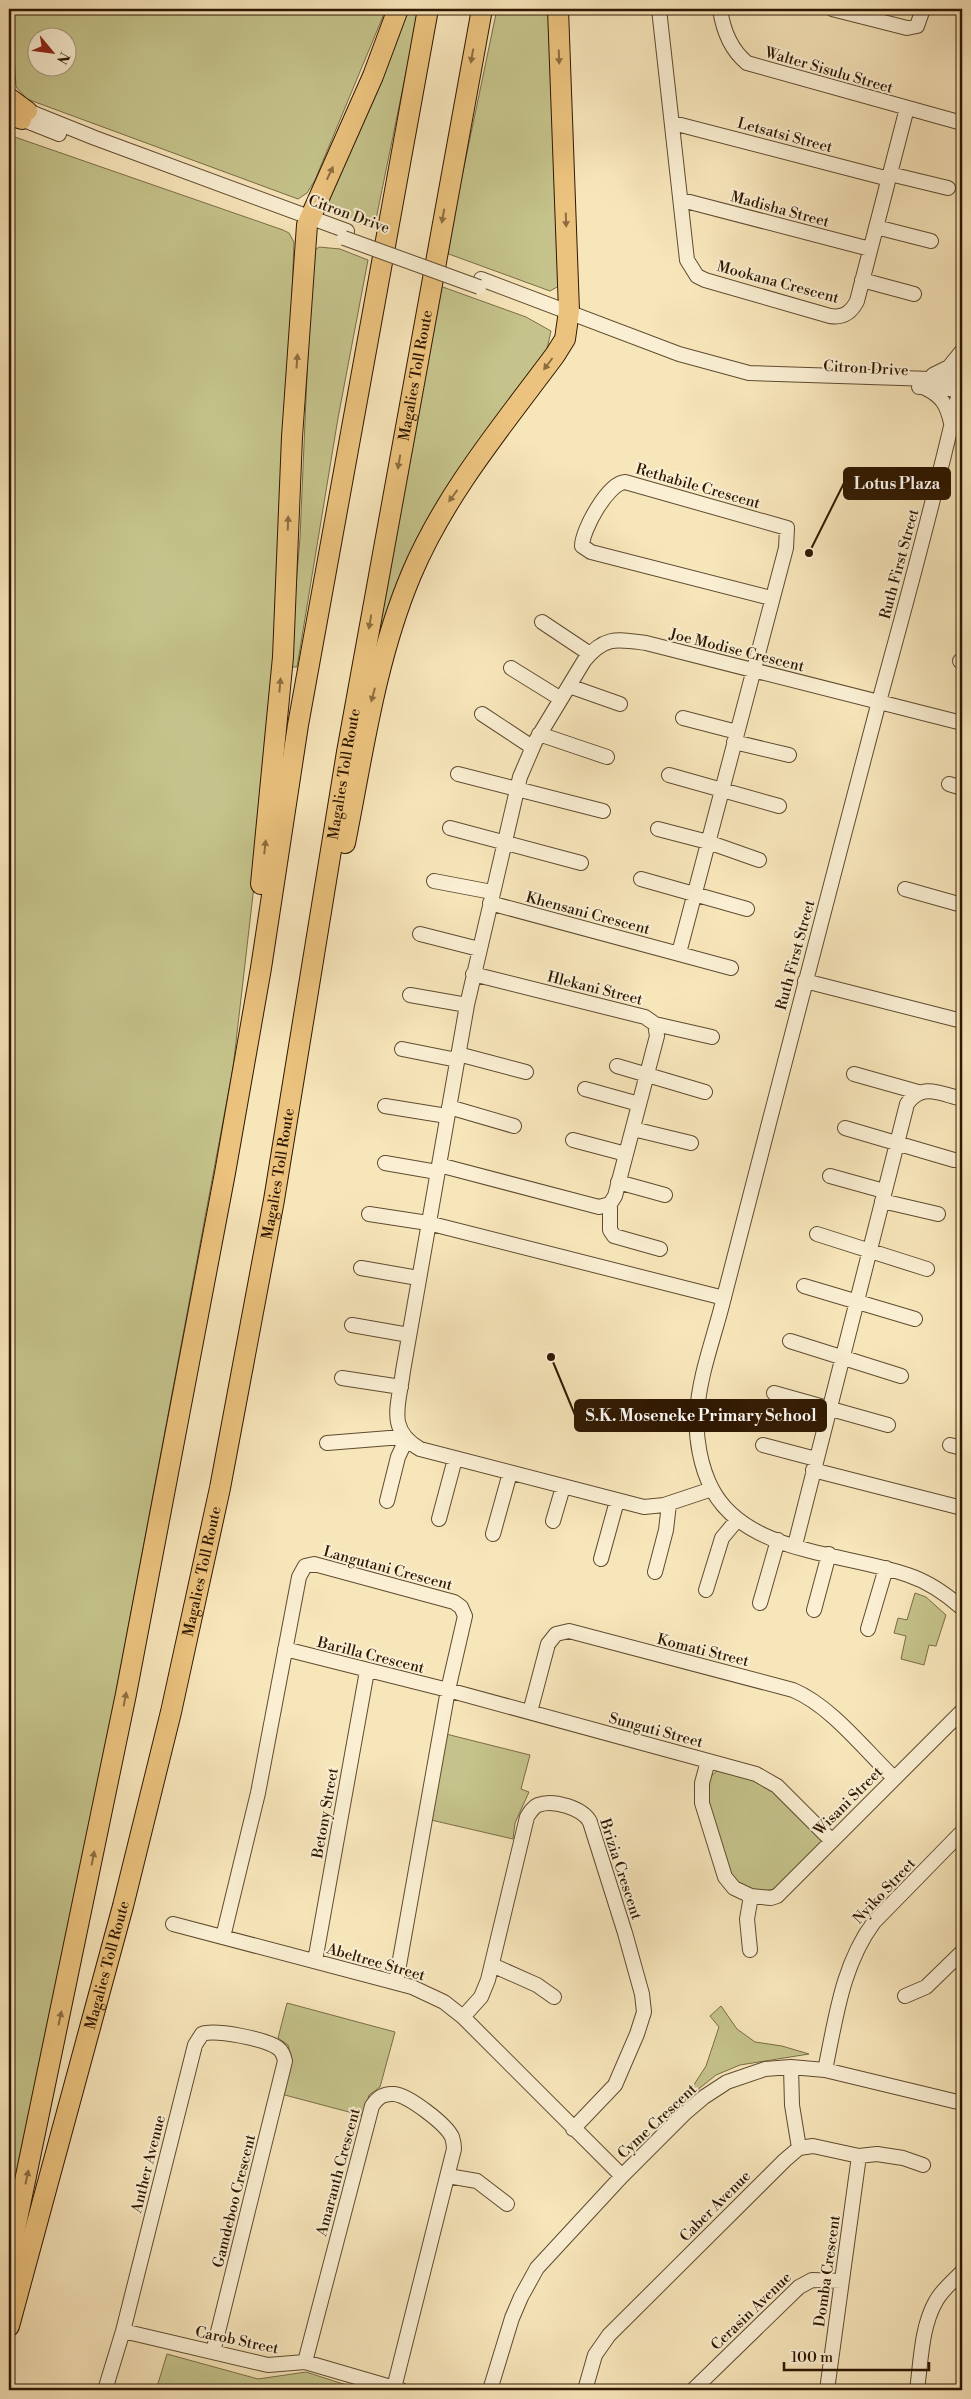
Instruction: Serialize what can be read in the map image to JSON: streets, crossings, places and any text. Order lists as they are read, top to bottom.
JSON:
{
  "streets": {
    "highway": ["Magalies Toll Route"],
    "street": [
      "Walter Sisulu Street",
      "Letsatsi Street",
      "Madisha Street",
      "Citron Drive",
      "Mookana Crescent",
      "Rethabile Crescent",
      "Ruth First Street",
      "Joe Modise Crescent",
      "Khensani Crescent",
      "Hlekani Street",
      "Langutani Crescent",
      "Komati Street",
      "Barilla Crescent",
      "Sunguti Street",
      "Wisani Street",
      "Betony Street",
      "Brizia Crescent",
      "Nyiko Street",
      "Abeltree Street",
      "Cyme Crescent",
      "Anther Avenue",
      "Amaranth Crescent",
      "Gamdeboo Crescent",
      "Caber Avenue",
      "Domba Crescent",
      "Cerasin Avenue",
      "Carob Street"
    ]
  },
  "crossings": [
    ["Walter Sisulu Street", "Mookana Crescent"],
    ["Letsatsi Street", "Mookana Crescent"],
    ["Madisha Street", "Mookana Crescent"],
    ["Citron Drive", "Ruth First Street"],
    ["Rethabile Crescent", "Joe Modise Crescent"],
    ["Ruth First Street", "Joe Modise Crescent"],
    ["Joe Modise Crescent", "Khensani Crescent"],
    ["Joe Modise Crescent", "Hlekani Street"],
    ["Langutani Crescent", "Barilla Crescent"],
    ["Langutani Crescent", "Sunguti Street"],
    ["Komati Street", "Sunguti Street"],
    ["Komati Street", "Wisani Street"],
    ["Barilla Crescent", "Sunguti Street"],
    ["Barilla Crescent", "Betony Street"],
    ["Sunguti Street", "Wisani Street"],
    ["Betony Street", "Abeltree Street"],
    ["Brizia Crescent", "Abeltree Street"],
    ["Nyiko Street", "Cyme Crescent"],
    ["Abeltree Street", "Cyme Crescent"],
    ["Anther Avenue", "Gamdeboo Crescent"],
    ["Anther Avenue", "Carob Street"],
    ["Amaranth Crescent", "Carob Street"],
    ["Gamdeboo Crescent", "Carob Street"],
    ["Domba Crescent", "Cerasin Avenue"]
  ],
  "places": ["Lotus Plaza", "S.K. Moseneke Primary School"],
  "scale_bar": "100 m",
  "north": "bottom right"
}
